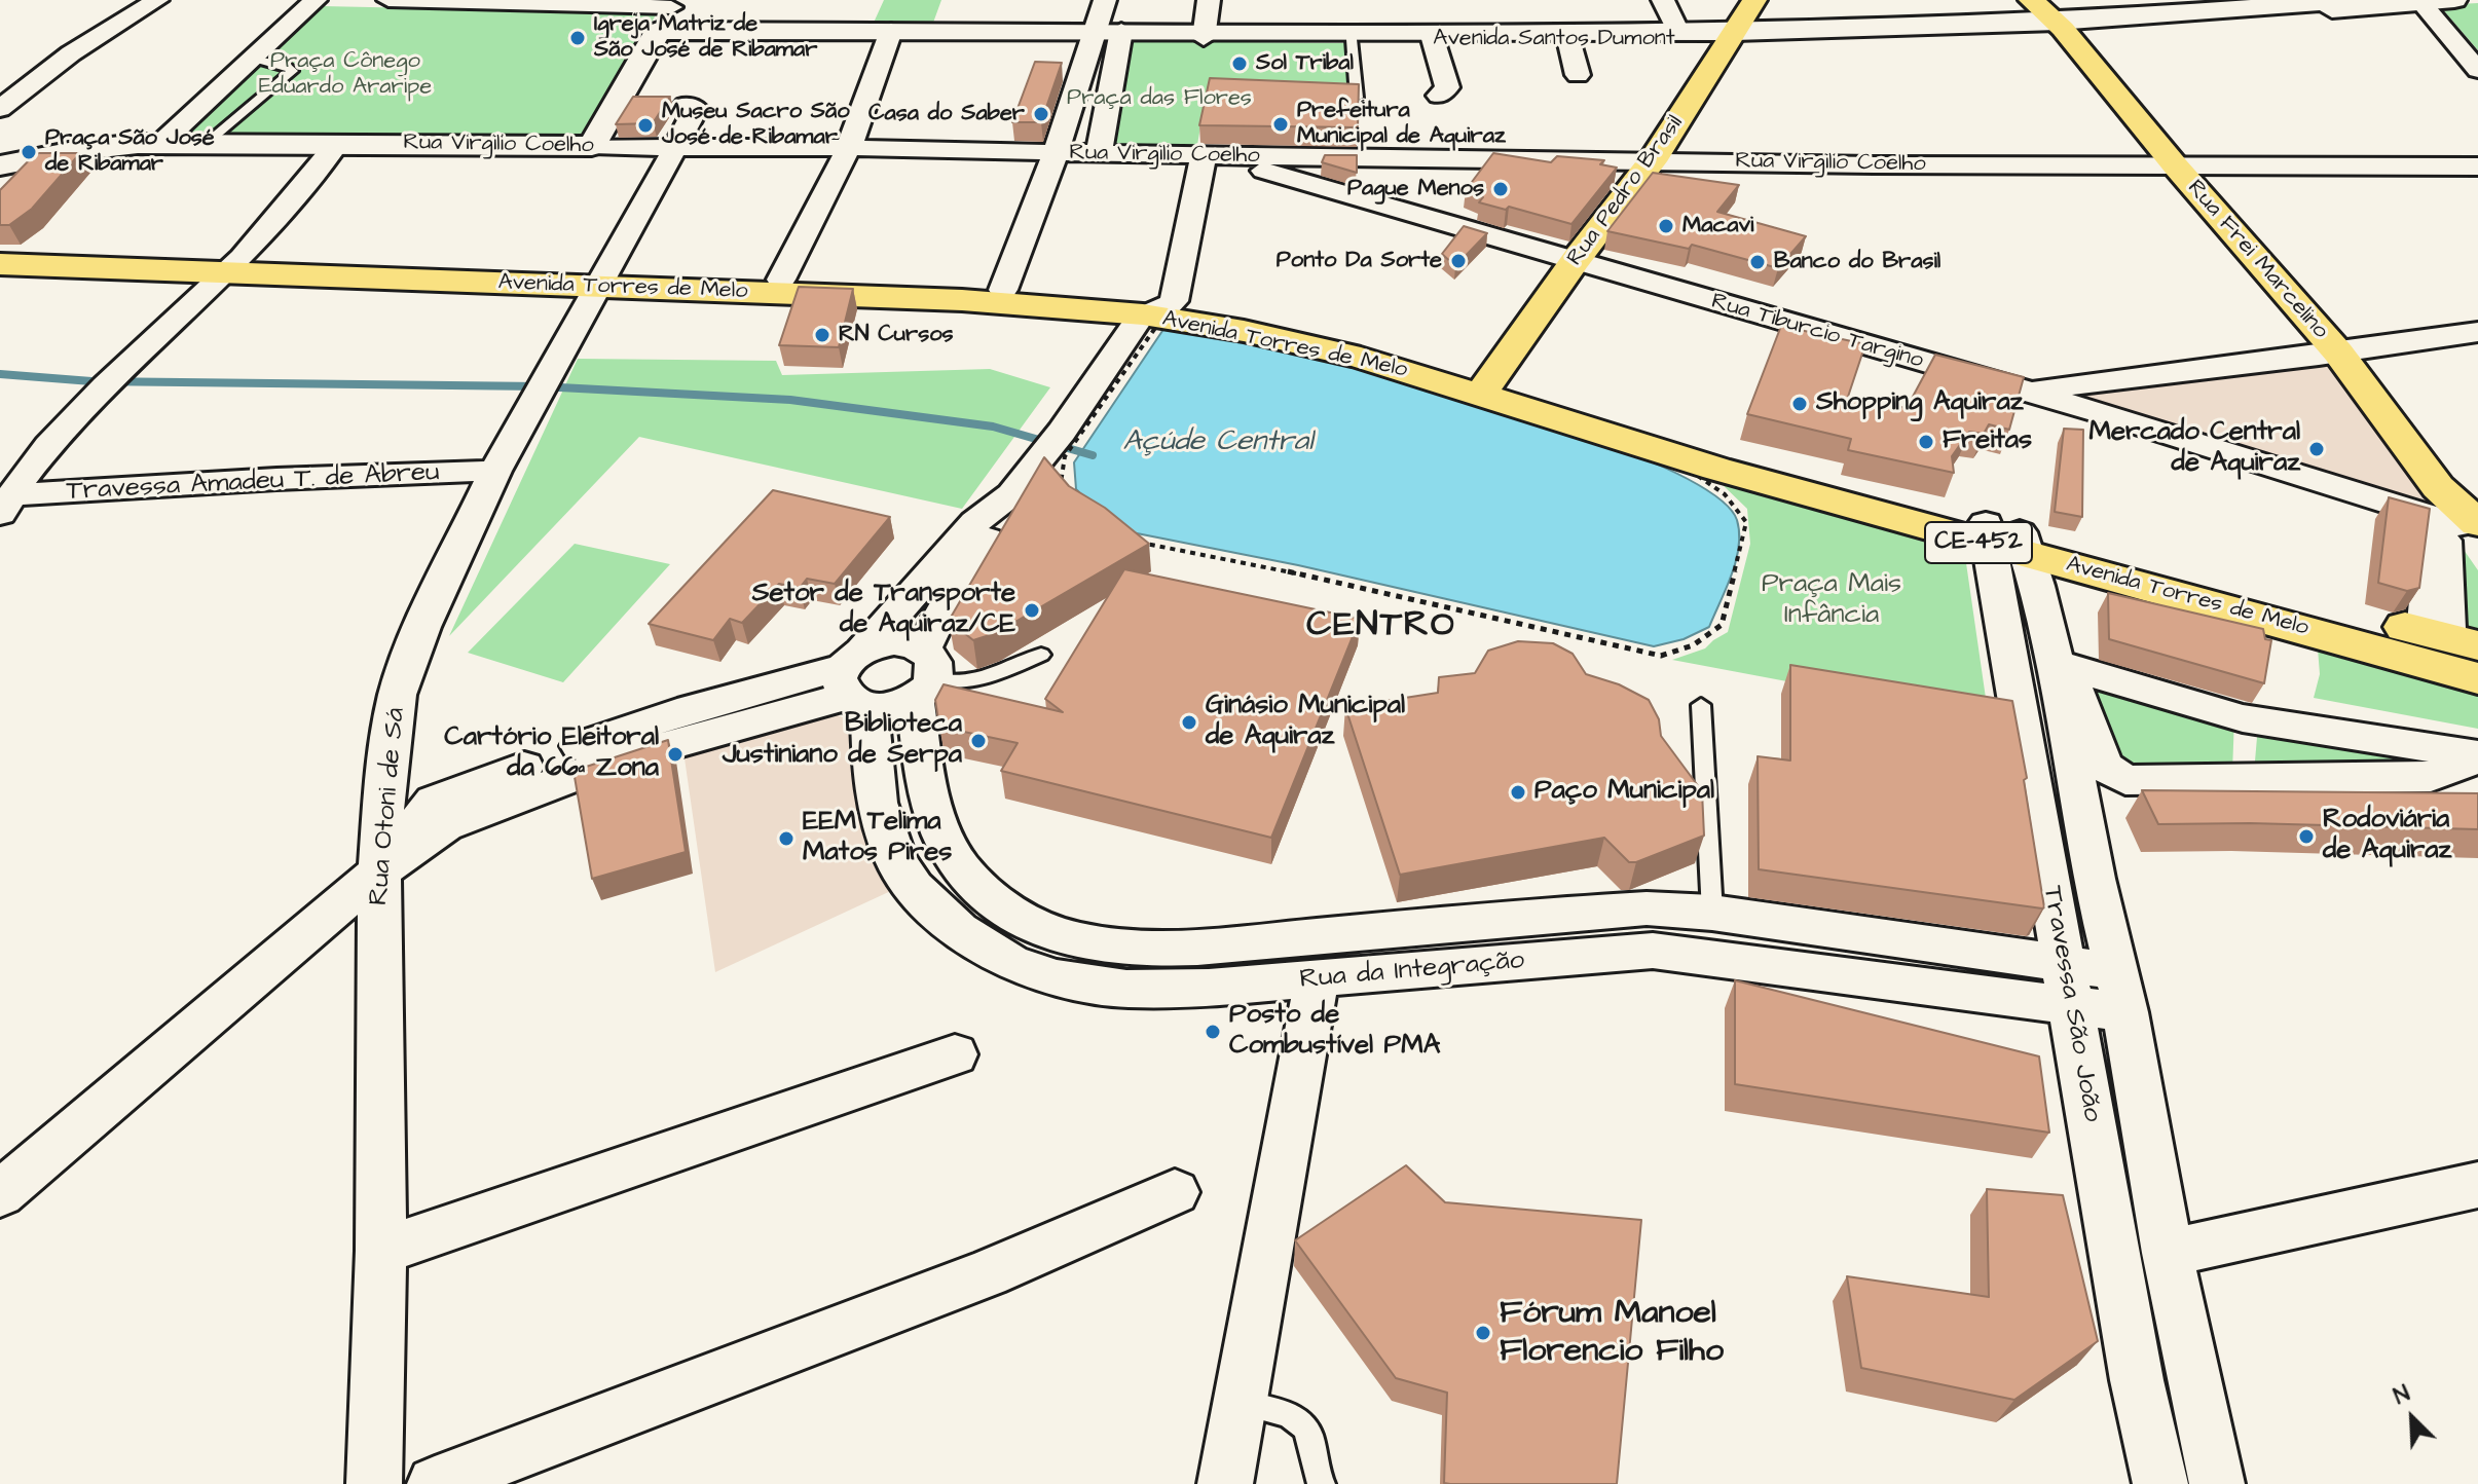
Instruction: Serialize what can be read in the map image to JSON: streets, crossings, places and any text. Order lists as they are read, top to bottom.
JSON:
{
  "streets": {
    "main road": [
      "Rua Pedro Brasil",
      "Rua Frei Marcelino",
      "Avenida Torres de Melo",
      "CE-452"
    ],
    "street": [
      "Avenida Santos Dumont",
      "Rua Virgilio Coelho",
      "Rua Tiburcio Targino",
      "Travessa Amadeu T. de Abreu",
      "Rua Otoni de Sá",
      "Rua da Integração",
      "Travessa São João"
    ]
  },
  "crossings": [
    ["Avenida Santos Dumont", "Rua Pedro Brasil"],
    ["Avenida Santos Dumont", "Rua Frei Marcelino"],
    ["Rua Virgilio Coelho", "Rua Pedro Brasil"],
    ["Rua Virgilio Coelho", "Rua Frei Marcelino"],
    ["Rua Virgilio Coelho", "Rua Tiburcio Targino"],
    ["Rua Virgilio Coelho", "Rua Otoni de Sá"],
    ["Rua Pedro Brasil", "Avenida Torres de Melo"],
    ["Rua Pedro Brasil", "Rua Tiburcio Targino"],
    ["Rua Frei Marcelino", "Rua Tiburcio Targino"],
    ["Avenida Torres de Melo", "Rua Otoni de Sá"],
    ["Avenida Torres de Melo", "Travessa São João"],
    ["Travessa Amadeu T. de Abreu", "Rua Otoni de Sá"],
    ["Rua da Integração", "Travessa São João"]
  ],
  "districts": ["CENTRO"],
  "water": ["Açúde Central"],
  "parks": ["Praça Cônego Eduardo Araripe", "Praça das Flores", "Praça Mais Infância"],
  "places": [
    "Igreja Matriz de São José de Ribamar",
    "Sol Tribal",
    "Casa do Saber",
    "Prefeitura Municipal de Aquiraz",
    "Museu Sacro São José de Ribamar",
    "Praça São José de Ribamar",
    "Pague Menos",
    "Macavi",
    "Ponto Da Sorte",
    "Banco do Brasil",
    "RN Cursos",
    "Shopping Aquiraz",
    "Freitas",
    "Mercado Central de Aquiraz",
    "Setor de Transporte de Aquiraz/CE",
    "Ginásio Municipal de Aquiraz",
    "Biblioteca Justiniano de Serpa",
    "Cartório Eleitoral da 66ª Zona",
    "Paço Municipal",
    "Rodoviária de Aquiraz",
    "EEM Telima Matos Pires",
    "Posto de Combustível PMA",
    "Fórum Manoel Florencio Filho"
  ],
  "north": "top left"
}
